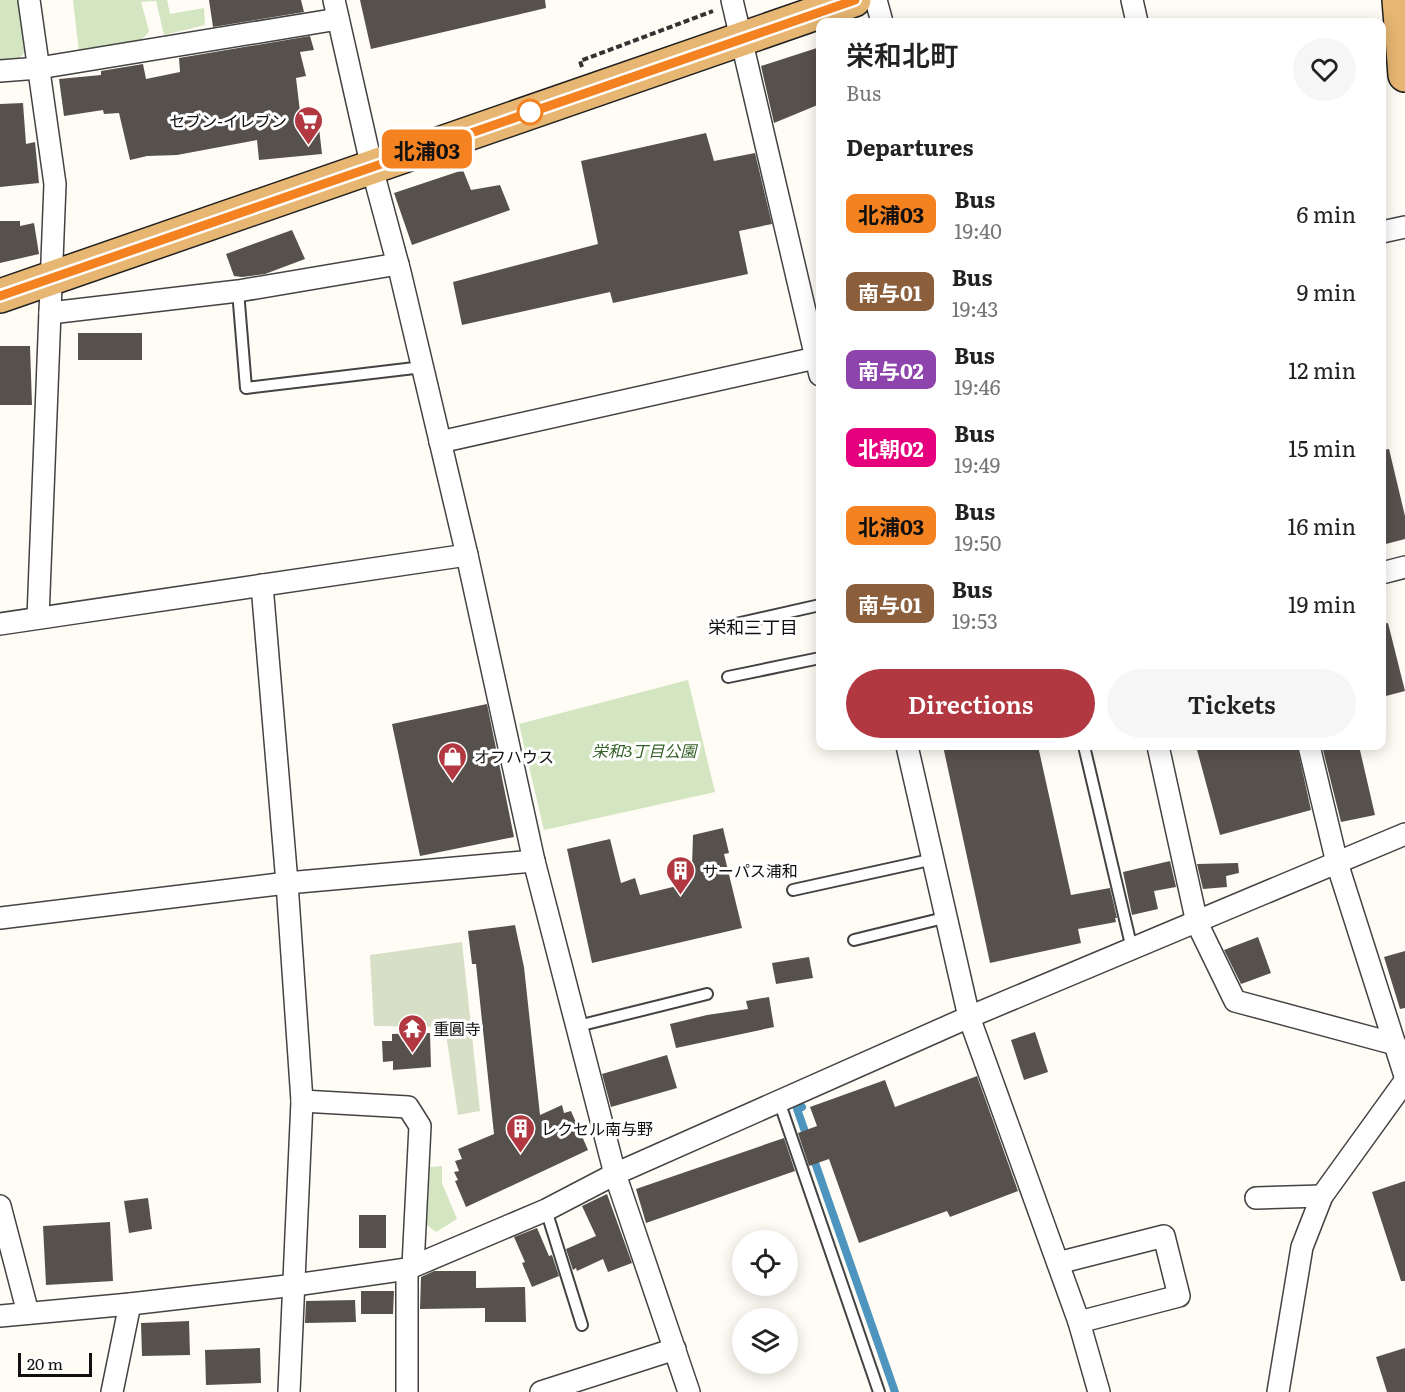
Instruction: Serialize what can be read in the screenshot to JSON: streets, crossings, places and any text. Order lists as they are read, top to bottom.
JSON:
{
  "districts": ["栄和三丁目"],
  "parks": ["栄和3丁目公園"],
  "places": {
    "supermarket": ["セブン-イレブン"],
    "shop": ["オフハウス"],
    "building": ["サーパス浦和", "レクセル南与野"],
    "temple": ["重圓寺"]
  },
  "lines": ["bus line 北浦03"],
  "scale_bar": "20 m",
  "page": {
    "on_map": "北浦03",
    "heading": [
      ["栄和北町", "Bus"],
      "Departures"
    ],
    "list": [
      {
        "mark": "北浦03",
        "name": "Bus",
        "note": "19:40",
        "value": "6 min"
      },
      {
        "mark": "南与01",
        "name": "Bus",
        "note": "19:43",
        "value": "9 min"
      },
      {
        "mark": "南与02",
        "name": "Bus",
        "note": "19:46",
        "value": "12 min"
      },
      {
        "mark": "北朝02",
        "name": "Bus",
        "note": "19:49",
        "value": "15 min"
      },
      {
        "mark": "北浦03",
        "name": "Bus",
        "note": "19:50",
        "value": "16 min"
      },
      {
        "mark": "南与01",
        "name": "Bus",
        "note": "19:53",
        "value": "19 min"
      }
    ],
    "buttons": ["Directions", "Tickets"],
    "scale": "20 m"
  }
}
